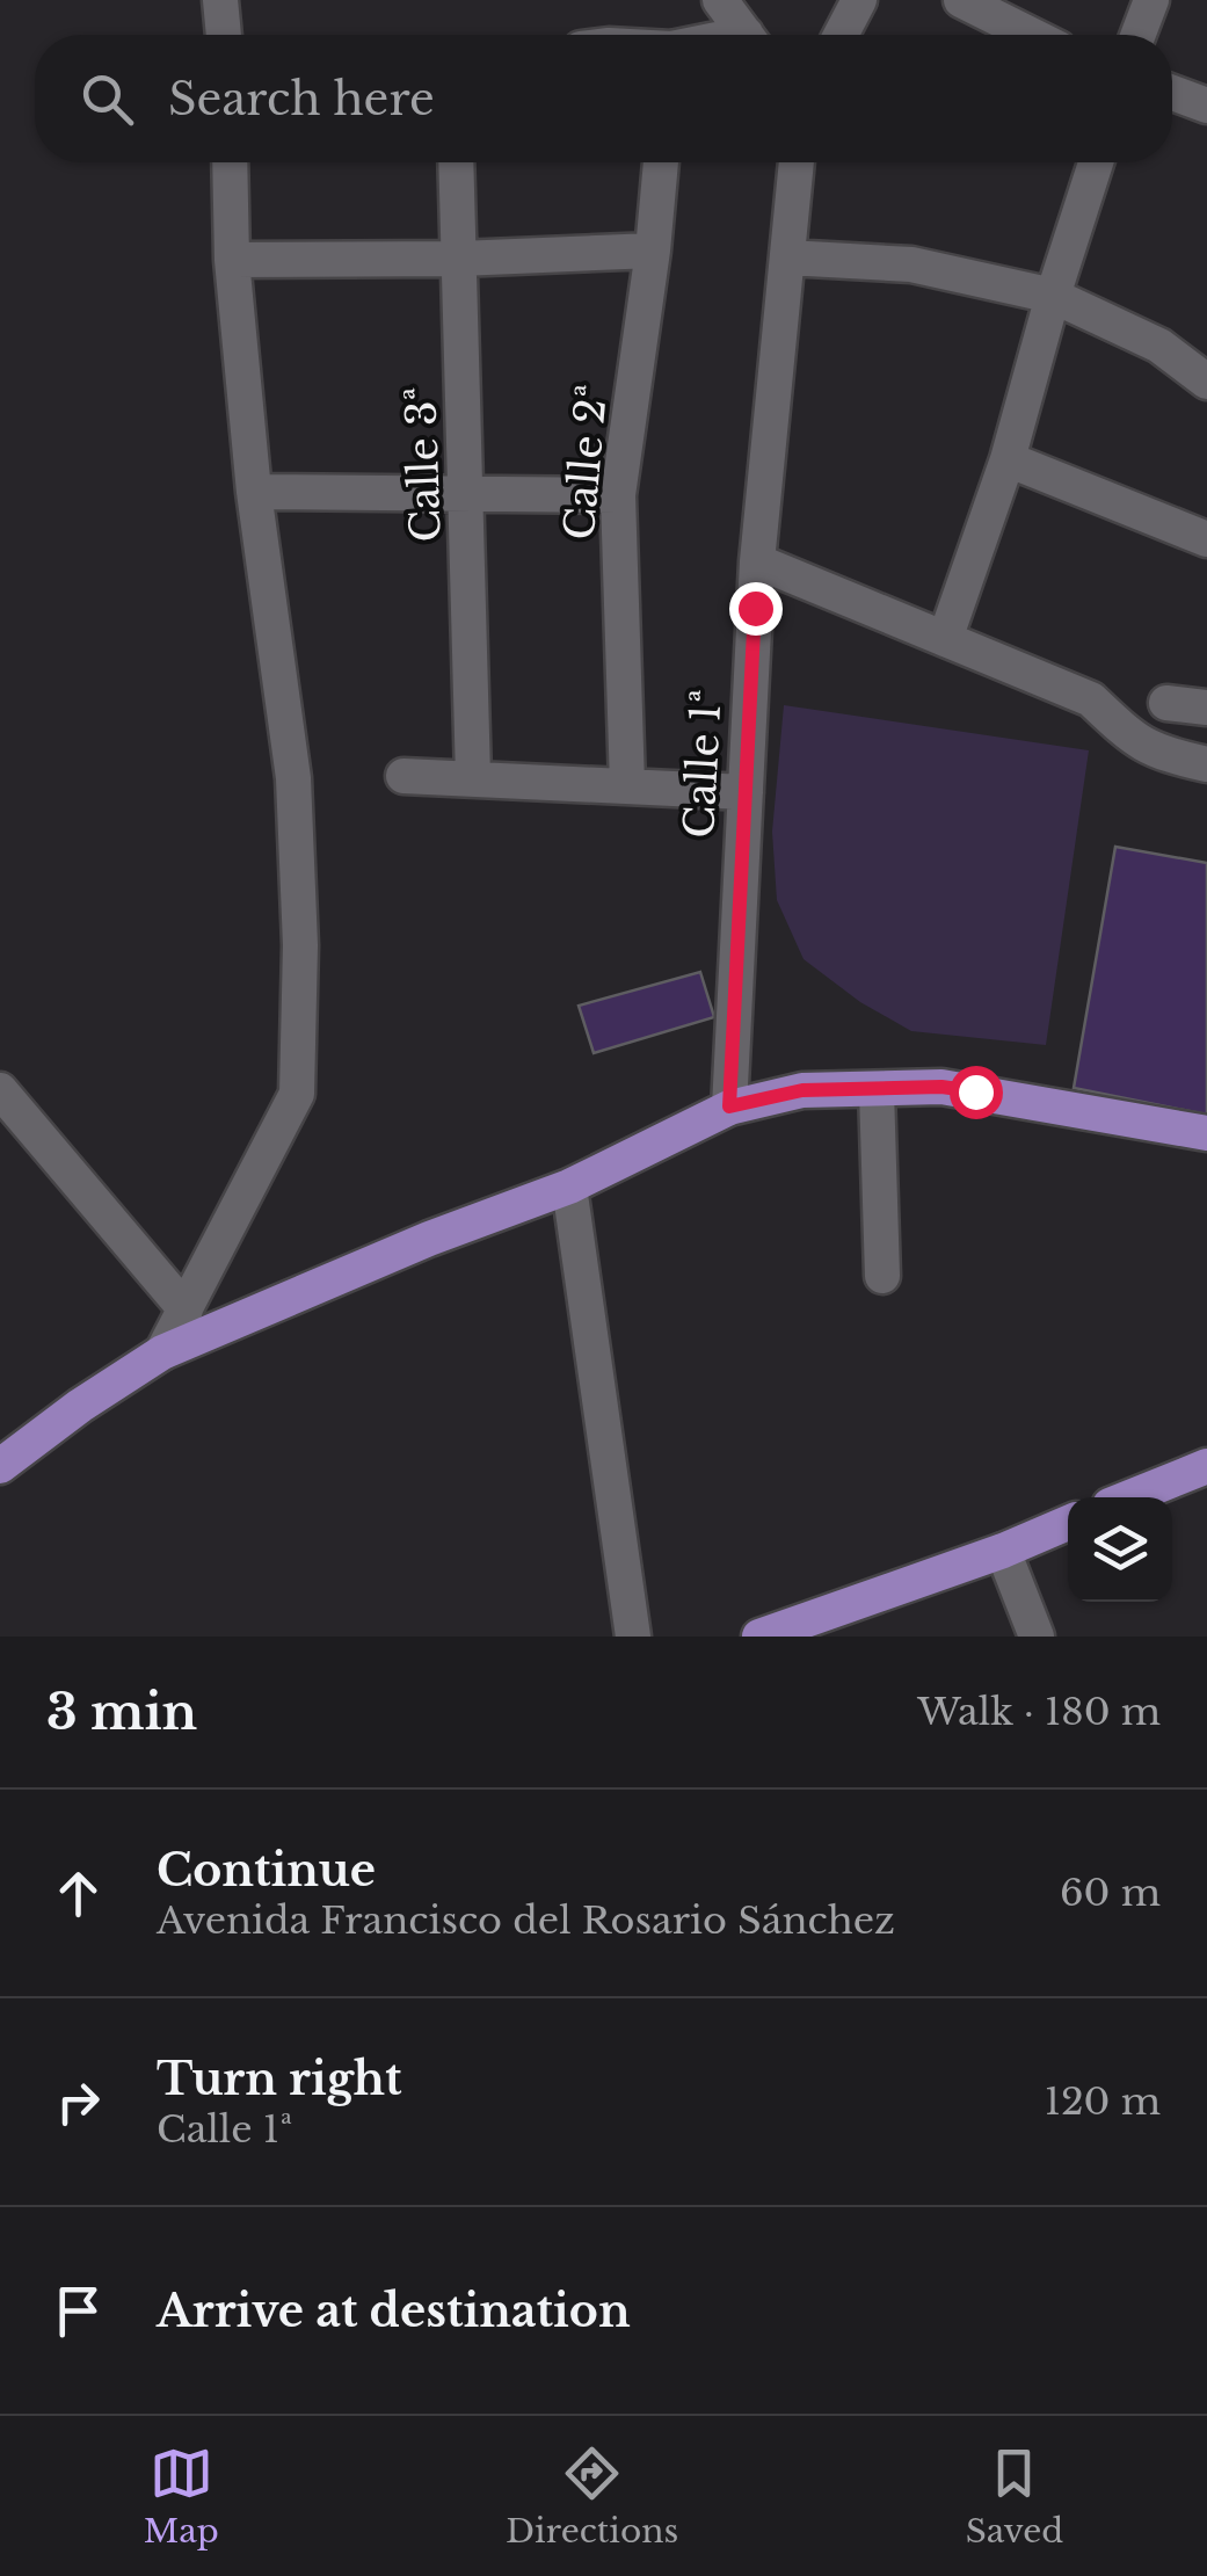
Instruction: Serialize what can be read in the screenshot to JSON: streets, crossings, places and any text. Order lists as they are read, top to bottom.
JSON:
{
  "streets": {
    "street": ["Calle 2ª", "Calle 3ª", "Calle 1ª"]
  },
  "page": {
    "search": "Search here",
    "heading": ["3 min", "Walk · 180 m"],
    "list": [
      ["Continue", "Avenida Francisco del Rosario Sánchez", "60 m"],
      ["Turn right", "Calle 1ª", "120 m"],
      "Arrive at destination"
    ],
    "nav": ["Map", "Directions", "Saved"]
  }
}
